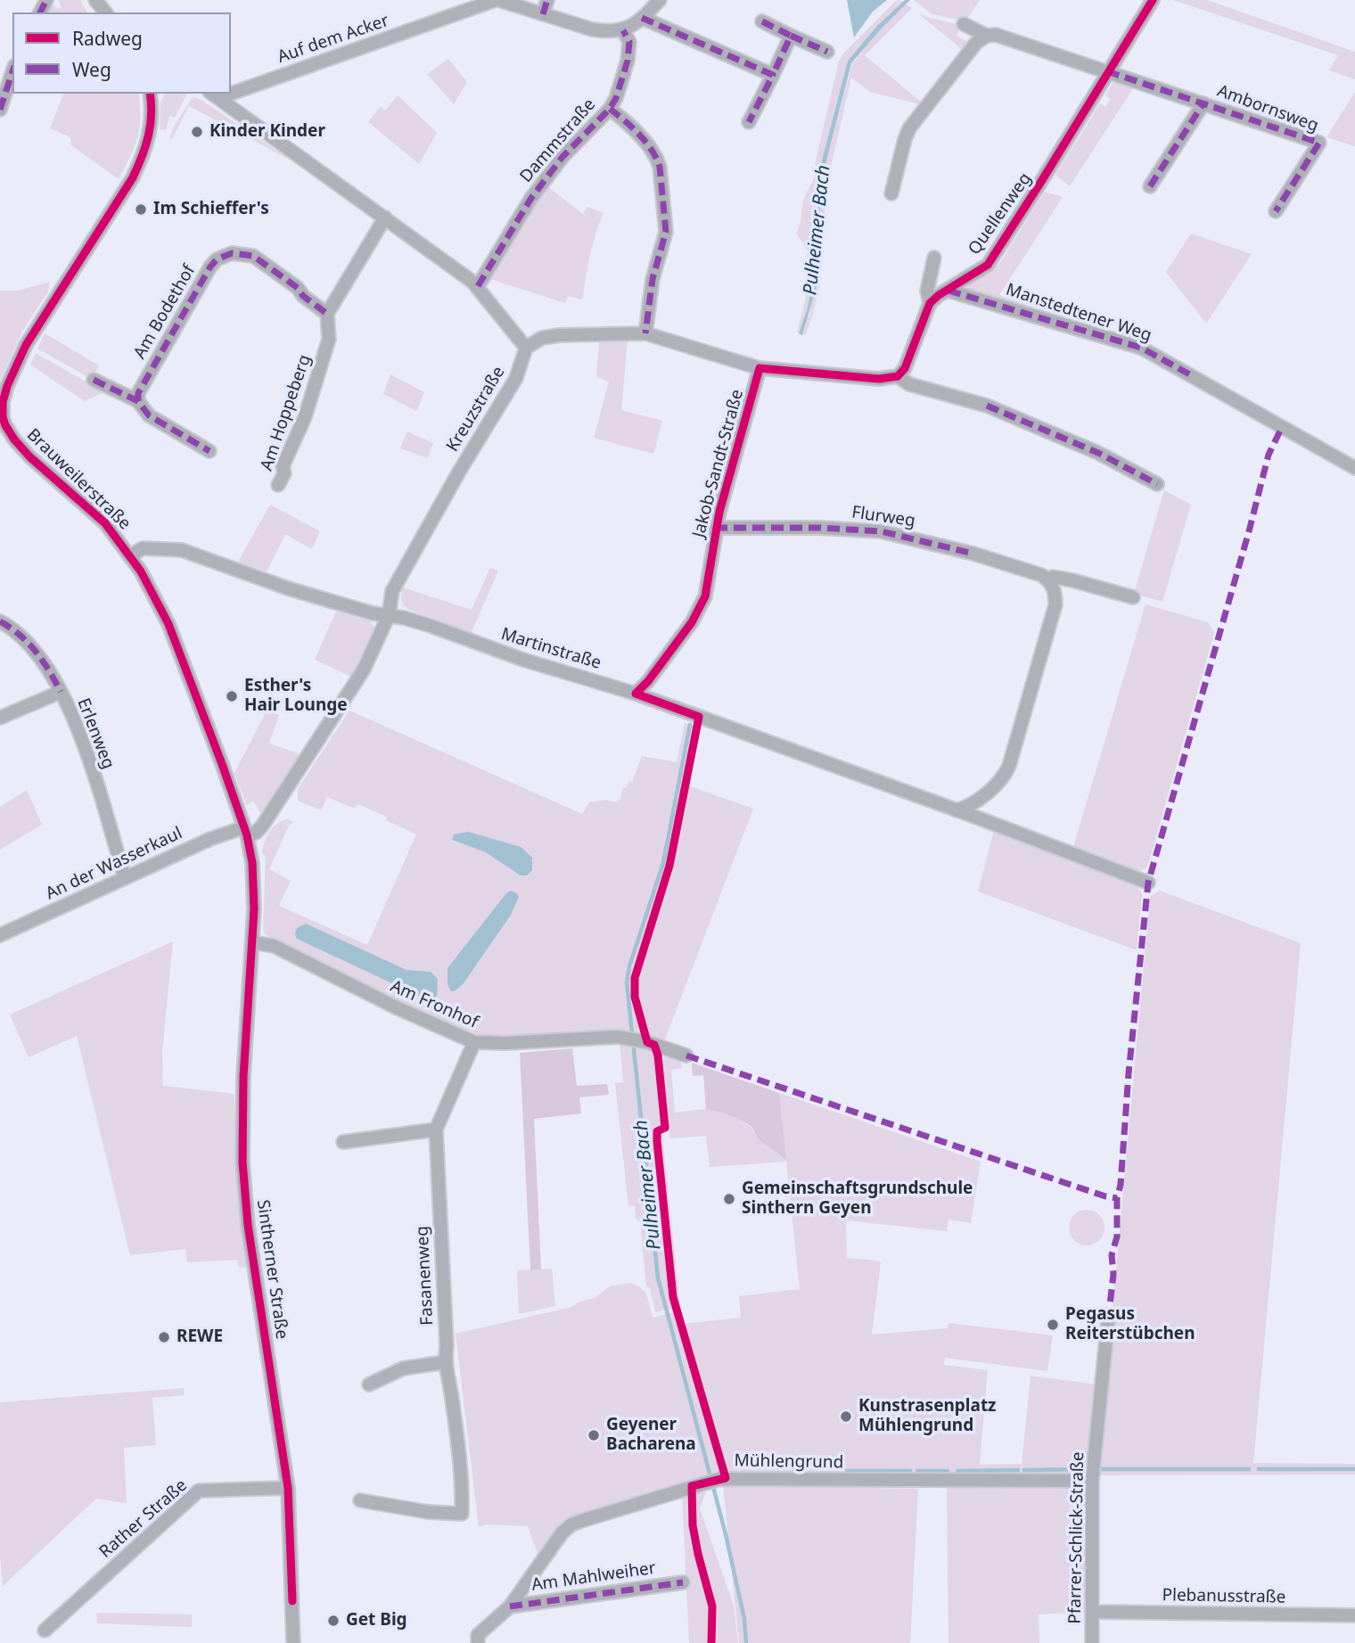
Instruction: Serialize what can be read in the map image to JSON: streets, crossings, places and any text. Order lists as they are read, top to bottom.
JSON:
{
  "streets": {
    "street": [
      "Auf dem Acker",
      "Ambornsweg",
      "Dammstraße",
      "Quellenweg",
      "Am Bodethof",
      "Manstedtener Weg",
      "Kreuzstraße",
      "Am Hoppeberg",
      "Jakob-Sandt-Straße",
      "Brauweilerstraße",
      "Flurweg",
      "Martinstraße",
      "Erlenweg",
      "An der Wasserkaul",
      "Am Fronhof",
      "Sintherner Straße",
      "Fasanenweg",
      "Mühlengrund",
      "Rather Straße",
      "Pfarrer-Schlick-Straße",
      "Am Mahlweiher",
      "Plebanusstraße"
    ]
  },
  "crossings": [
    ["Auf dem Acker", "Dammstraße"],
    ["Ambornsweg", "Quellenweg"],
    ["Quellenweg", "Manstedtener Weg"],
    ["Am Bodethof", "Am Hoppeberg"],
    ["Kreuzstraße", "Brauweilerstraße"],
    ["Kreuzstraße", "Martinstraße"],
    ["Kreuzstraße", "An der Wasserkaul"],
    ["Jakob-Sandt-Straße", "Flurweg"],
    ["Jakob-Sandt-Straße", "Martinstraße"],
    ["Brauweilerstraße", "Martinstraße"],
    ["Brauweilerstraße", "An der Wasserkaul"],
    ["Brauweilerstraße", "Am Fronhof"],
    ["Brauweilerstraße", "Sintherner Straße"],
    ["Erlenweg", "An der Wasserkaul"],
    ["Am Fronhof", "Sintherner Straße"],
    ["Am Fronhof", "Fasanenweg"],
    ["Sintherner Straße", "Rather Straße"],
    ["Mühlengrund", "Pfarrer-Schlick-Straße"],
    ["Mühlengrund", "Am Mahlweiher"],
    ["Pfarrer-Schlick-Straße", "Plebanusstraße"]
  ],
  "water": ["Pulheimer Bach"],
  "places": [
    "Kinder Kinder",
    "Im Schieffer's",
    "Esther's Hair Lounge",
    "Gemeinschaftsgrundschule Sinthern Geyen",
    "Pegasus Reiterstübchen",
    "REWE",
    "Kunstrasenplatz Mühlengrund",
    "Geyener Bacharena",
    "Get Big"
  ],
  "legend": ["Radweg", "Weg"]
}
